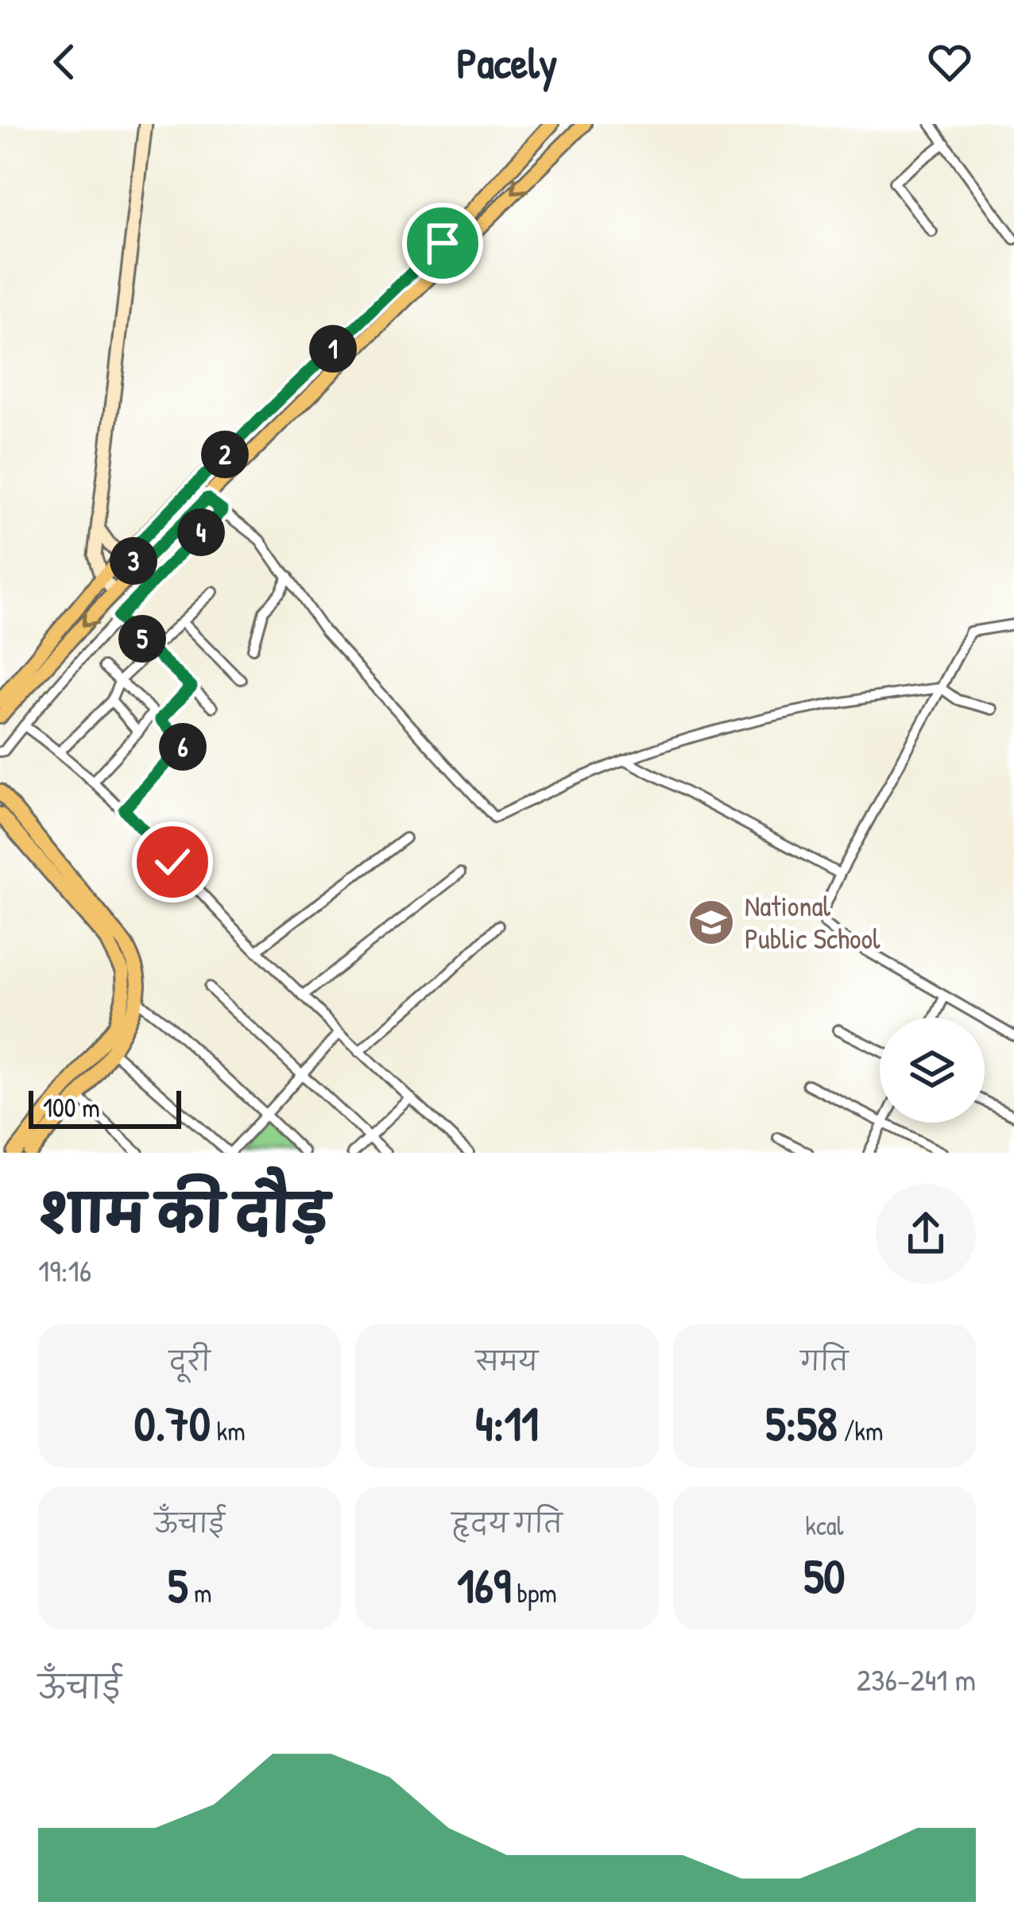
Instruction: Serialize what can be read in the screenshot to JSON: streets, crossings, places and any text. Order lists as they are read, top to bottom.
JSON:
{
  "places": {
    "school or university": ["National Public School"]
  },
  "scale_bar": "100 m",
  "page": {
    "header": "Pacely",
    "pins": [
      "1",
      "2",
      "4",
      "3",
      "5",
      "6"
    ],
    "scale": "100 m",
    "heading": ["शाम की दौड़", "19:16"],
    "stats": [
      ["दूरी", "0.70 km"],
      ["समय", "4:11"],
      ["गति", "5:58 /km"],
      ["ऊँचाई", "5 m"],
      ["हृदय गति", "169 bpm"],
      ["kcal", "50"]
    ],
    "chart": ["ऊँचाई", "236–241 m"]
  }
}
